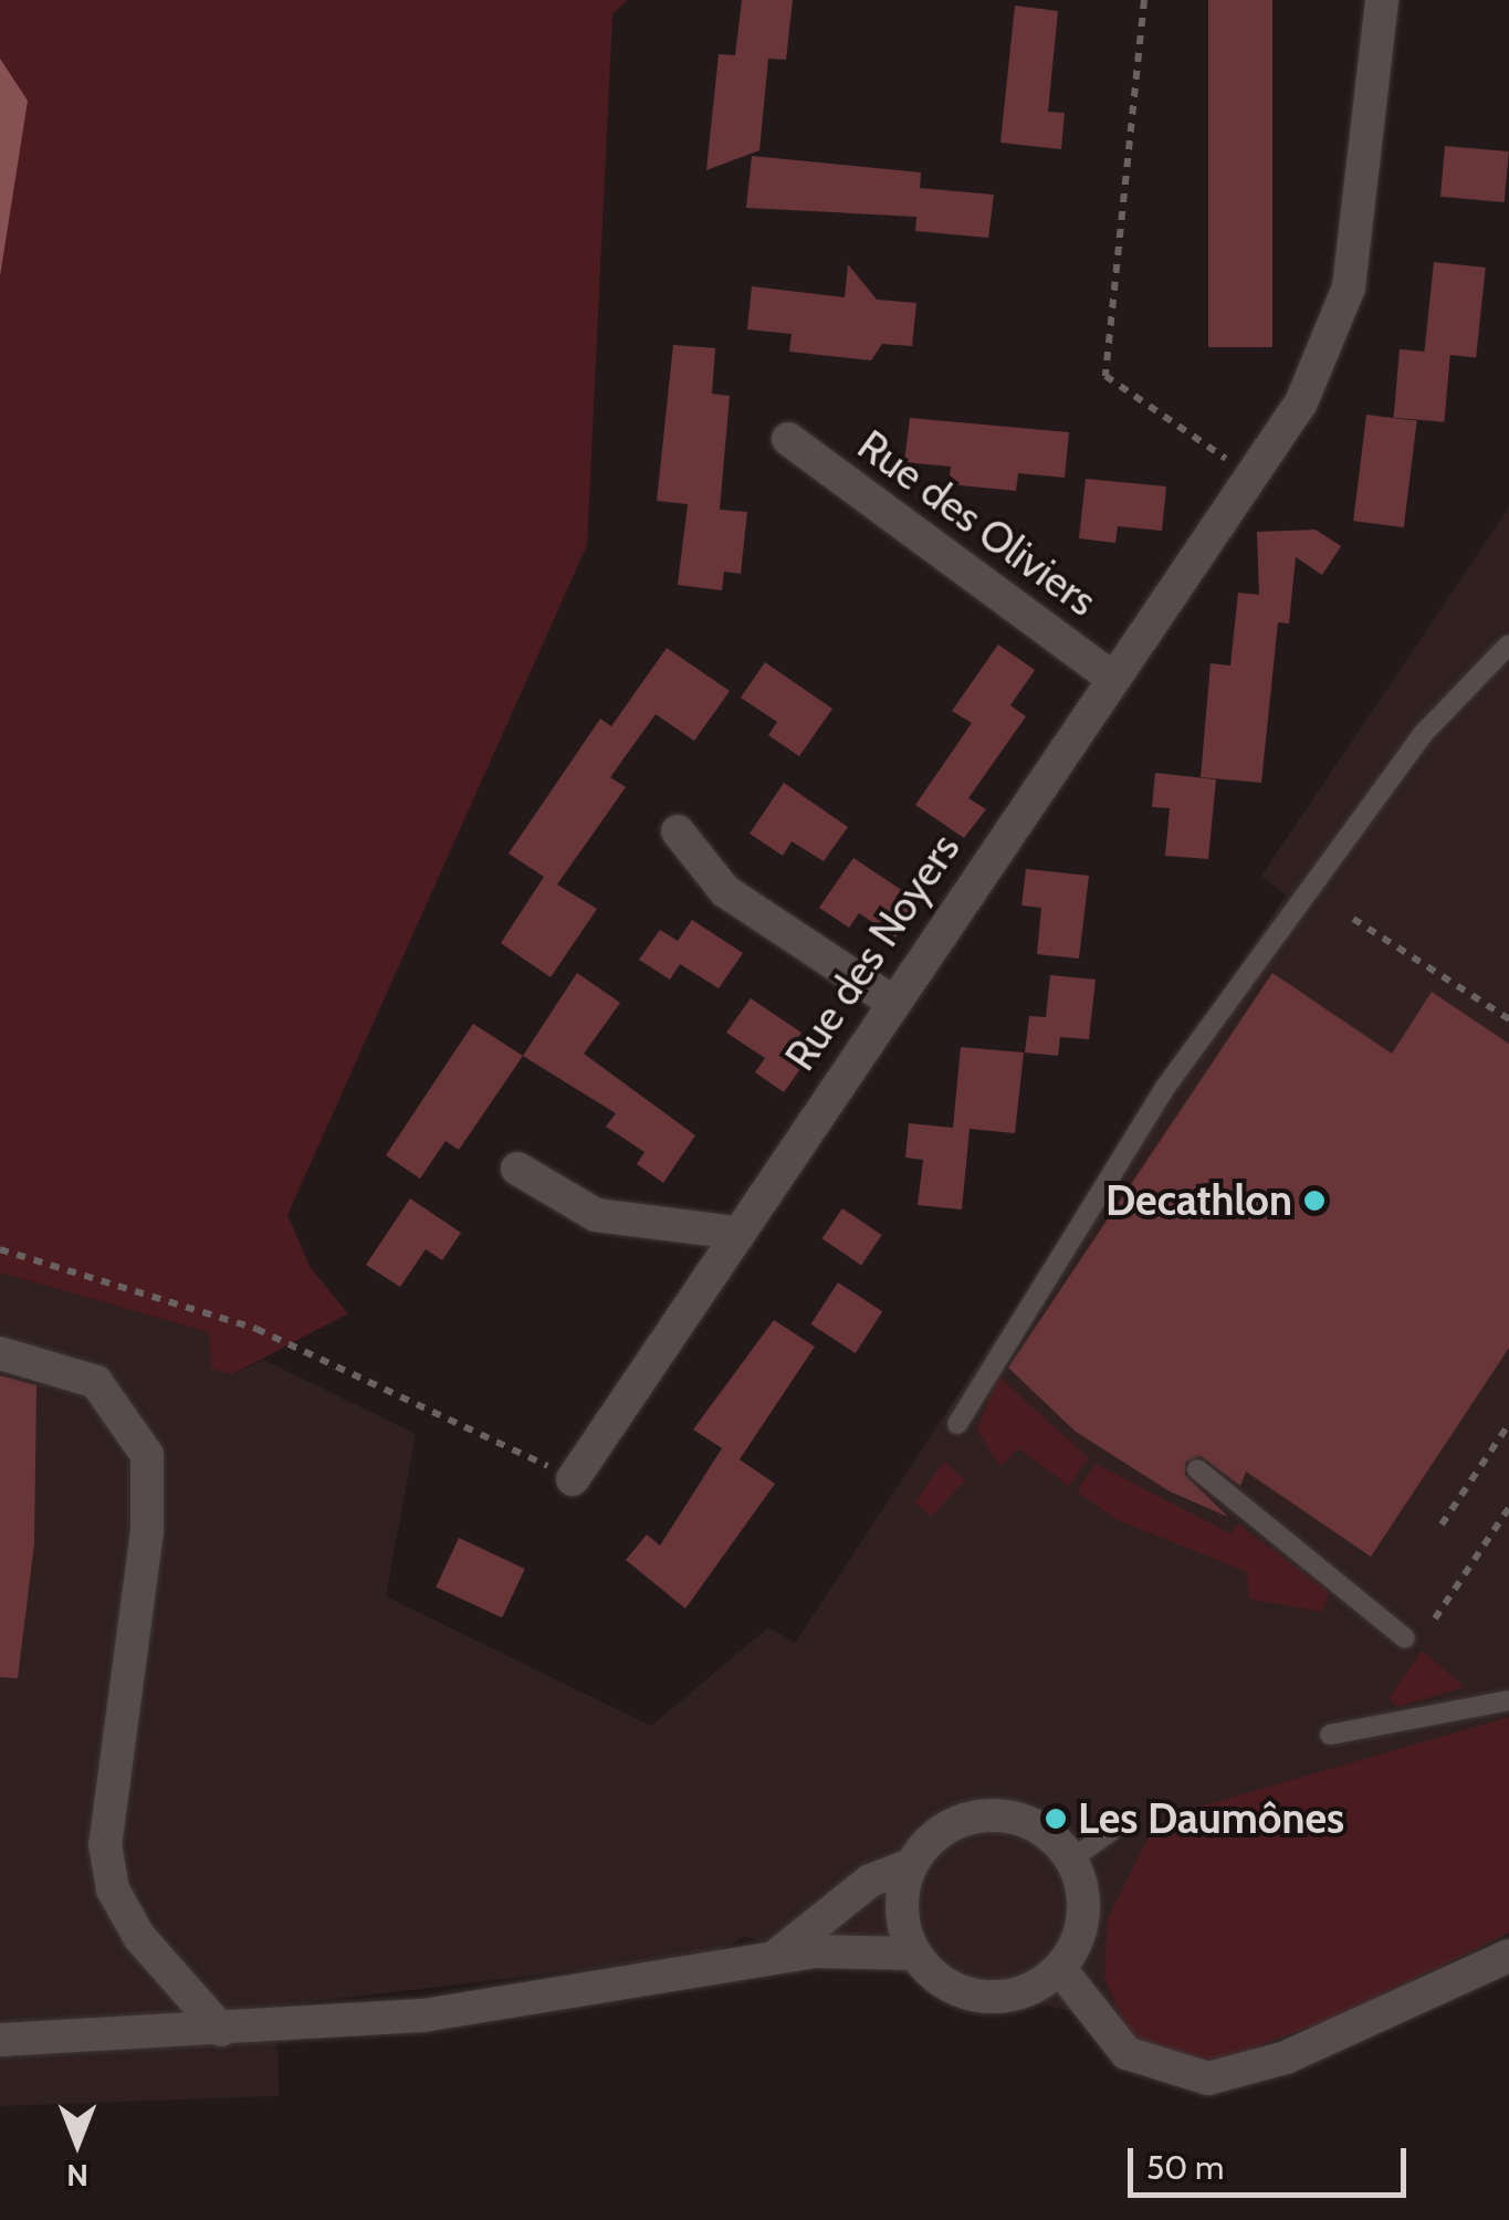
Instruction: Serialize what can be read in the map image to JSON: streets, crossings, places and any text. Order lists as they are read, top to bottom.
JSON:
{
  "streets": {
    "street": ["Rue des Oliviers", "Rue des Noyers"]
  },
  "crossings": [
    ["Rue des Oliviers", "Rue des Noyers"]
  ],
  "places": ["Decathlon", "Les Daumônes"],
  "scale_bar": "50 m",
  "north": "bottom"
}
